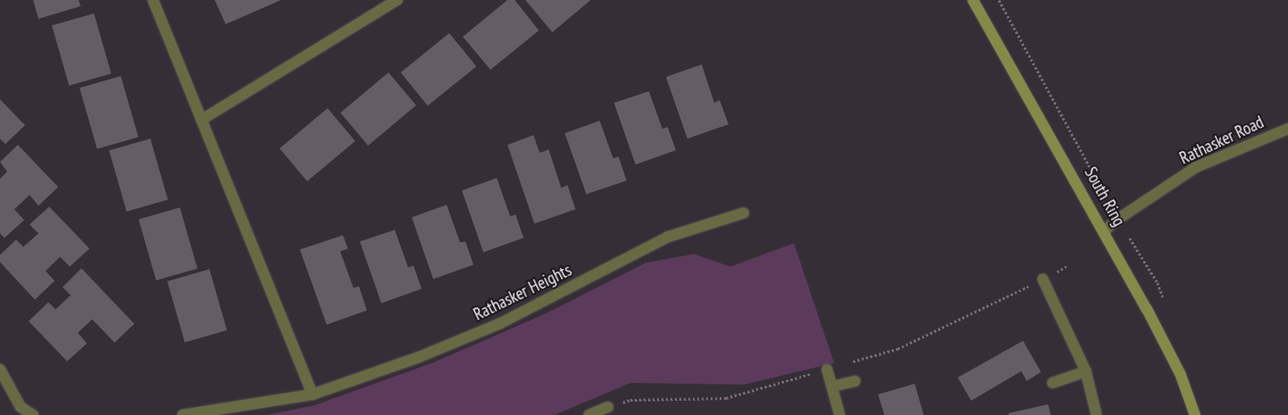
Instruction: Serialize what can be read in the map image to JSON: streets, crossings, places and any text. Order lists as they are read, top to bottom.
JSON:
{
  "streets": {
    "main road": ["South Ring"],
    "street": ["Rathasker Road", "Rathasker Heights"]
  },
  "crossings": [
    ["Rathasker Road", "South Ring"]
  ]
}
